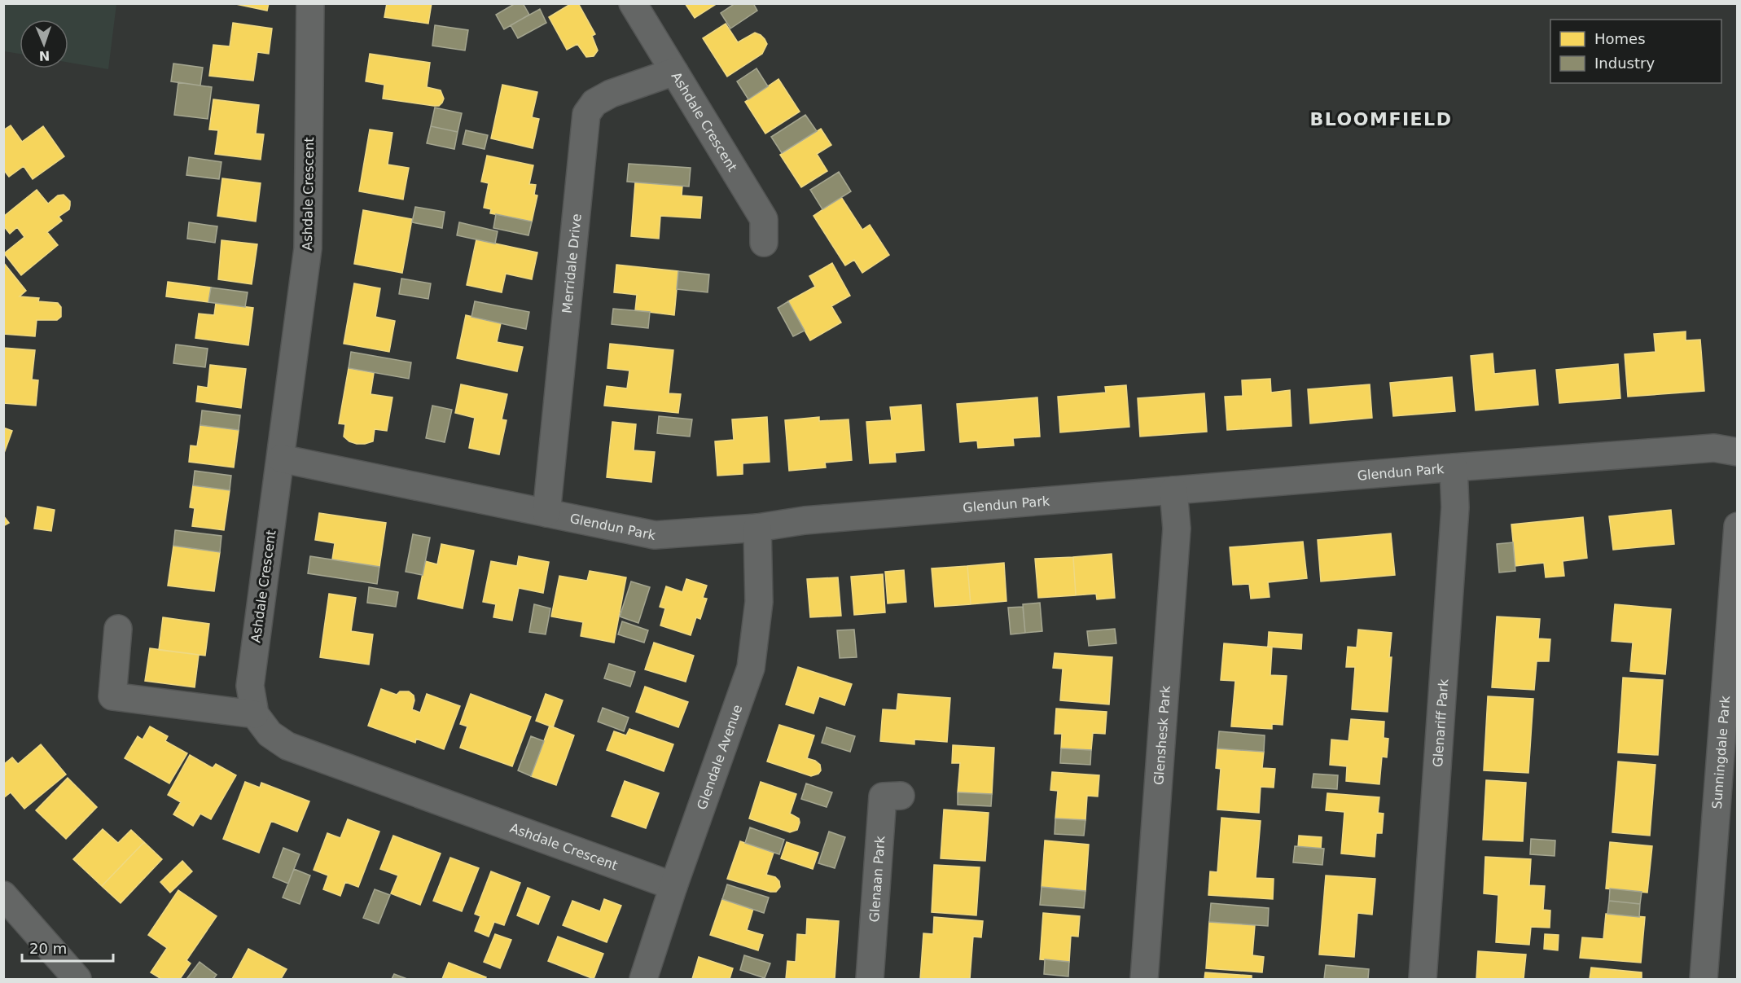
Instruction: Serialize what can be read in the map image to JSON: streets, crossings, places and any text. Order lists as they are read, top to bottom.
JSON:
{
  "streets": {
    "street": [
      "Ashdale Crescent",
      "Merridale Drive",
      "Glendun Park",
      "Glenariff Park",
      "Glenshesk Park",
      "Sunningdale Park",
      "Glendale Avenue",
      "Glenaan Park"
    ]
  },
  "crossings": [
    ["Ashdale Crescent", "Merridale Drive"],
    ["Ashdale Crescent", "Glendun Park"],
    ["Ashdale Crescent", "Glendale Avenue"],
    ["Merridale Drive", "Glendun Park"],
    ["Glendun Park", "Glenariff Park"],
    ["Glendun Park", "Glenshesk Park"],
    ["Glendun Park", "Glendale Avenue"]
  ],
  "districts": ["BLOOMFIELD"],
  "legend": ["Homes", "Industry"],
  "scale_bar": "20 m",
  "north": "bottom"
}
